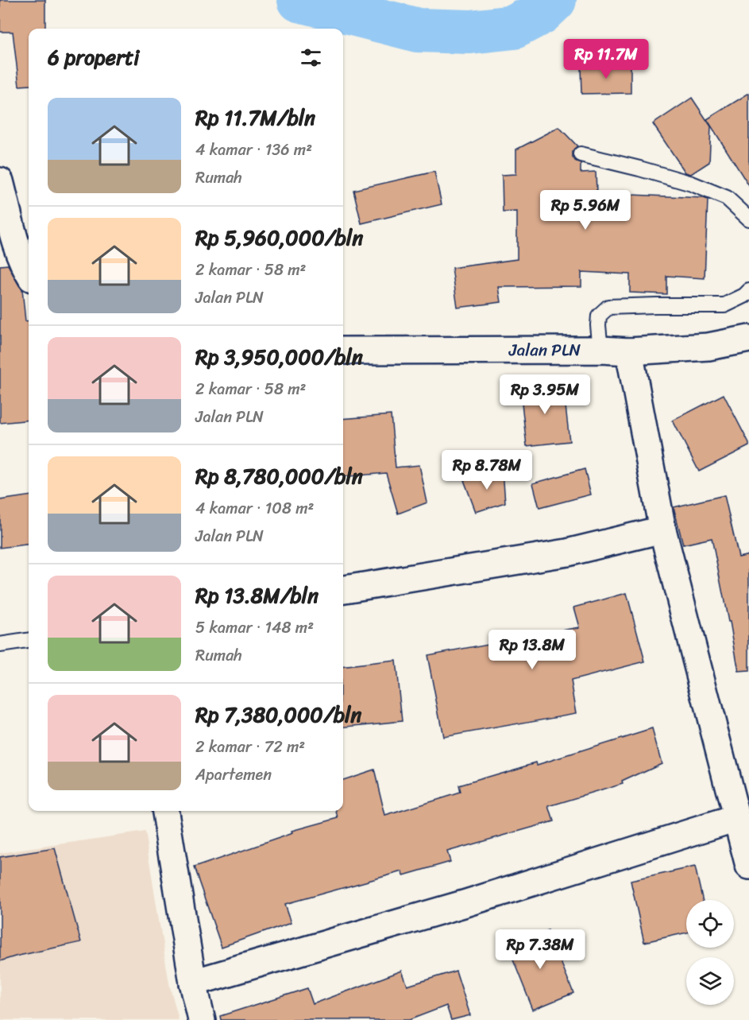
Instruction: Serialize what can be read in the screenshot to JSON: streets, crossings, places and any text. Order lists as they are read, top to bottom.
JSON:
{
  "streets": {
    "street": ["Jalan PLN"]
  },
  "page": {
    "heading": "6 properti",
    "price": [
      "Rp 11.7M",
      "Rp 5.96M",
      "Rp 3.95M",
      "Rp 8.78M",
      "Rp 13.8M",
      "Rp 7.38M"
    ],
    "list": [
      {
        "name": "Rp 11.7M/bln",
        "note": "4 kamar · 136 m² · Rumah"
      },
      {
        "name": "Rp 5,960,000/bln",
        "note": "2 kamar · 58 m² · Jalan PLN"
      },
      {
        "name": "Rp 3,950,000/bln",
        "note": "2 kamar · 58 m² · Jalan PLN"
      },
      {
        "name": "Rp 8,780,000/bln",
        "note": "4 kamar · 108 m² · Jalan PLN"
      },
      {
        "name": "Rp 13.8M/bln",
        "note": "5 kamar · 148 m² · Rumah"
      },
      {
        "name": "Rp 7,380,000/bln",
        "note": "2 kamar · 72 m² · Apartemen"
      }
    ]
  }
}
